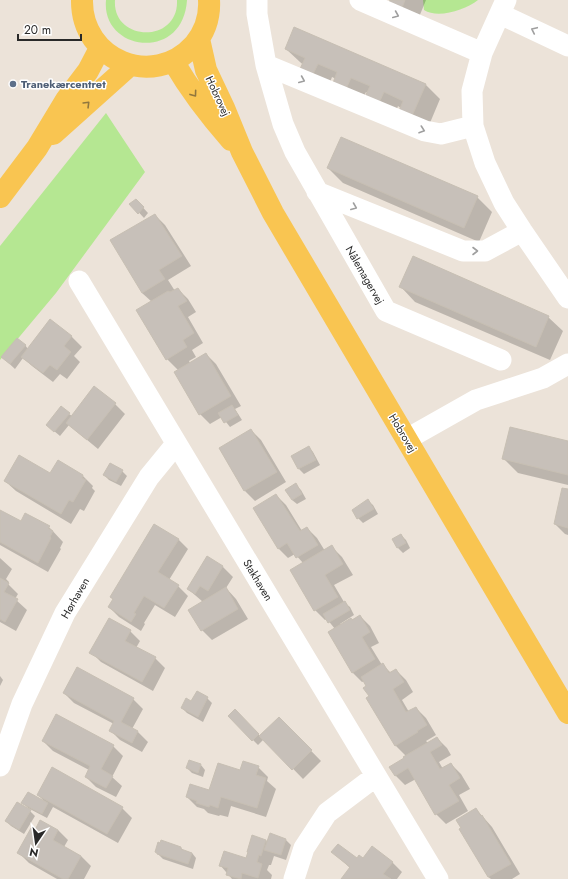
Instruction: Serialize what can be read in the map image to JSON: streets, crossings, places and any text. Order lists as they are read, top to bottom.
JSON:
{
  "streets": {
    "main road": ["Hobrovej"],
    "street": ["Nålemagervej", "Stakhaven", "Hørhaven"]
  },
  "crossings": [
    ["Stakhaven", "Hørhaven"]
  ],
  "places": ["Tranekærcentret"],
  "scale_bar": "20 m",
  "north": "bottom"
}
